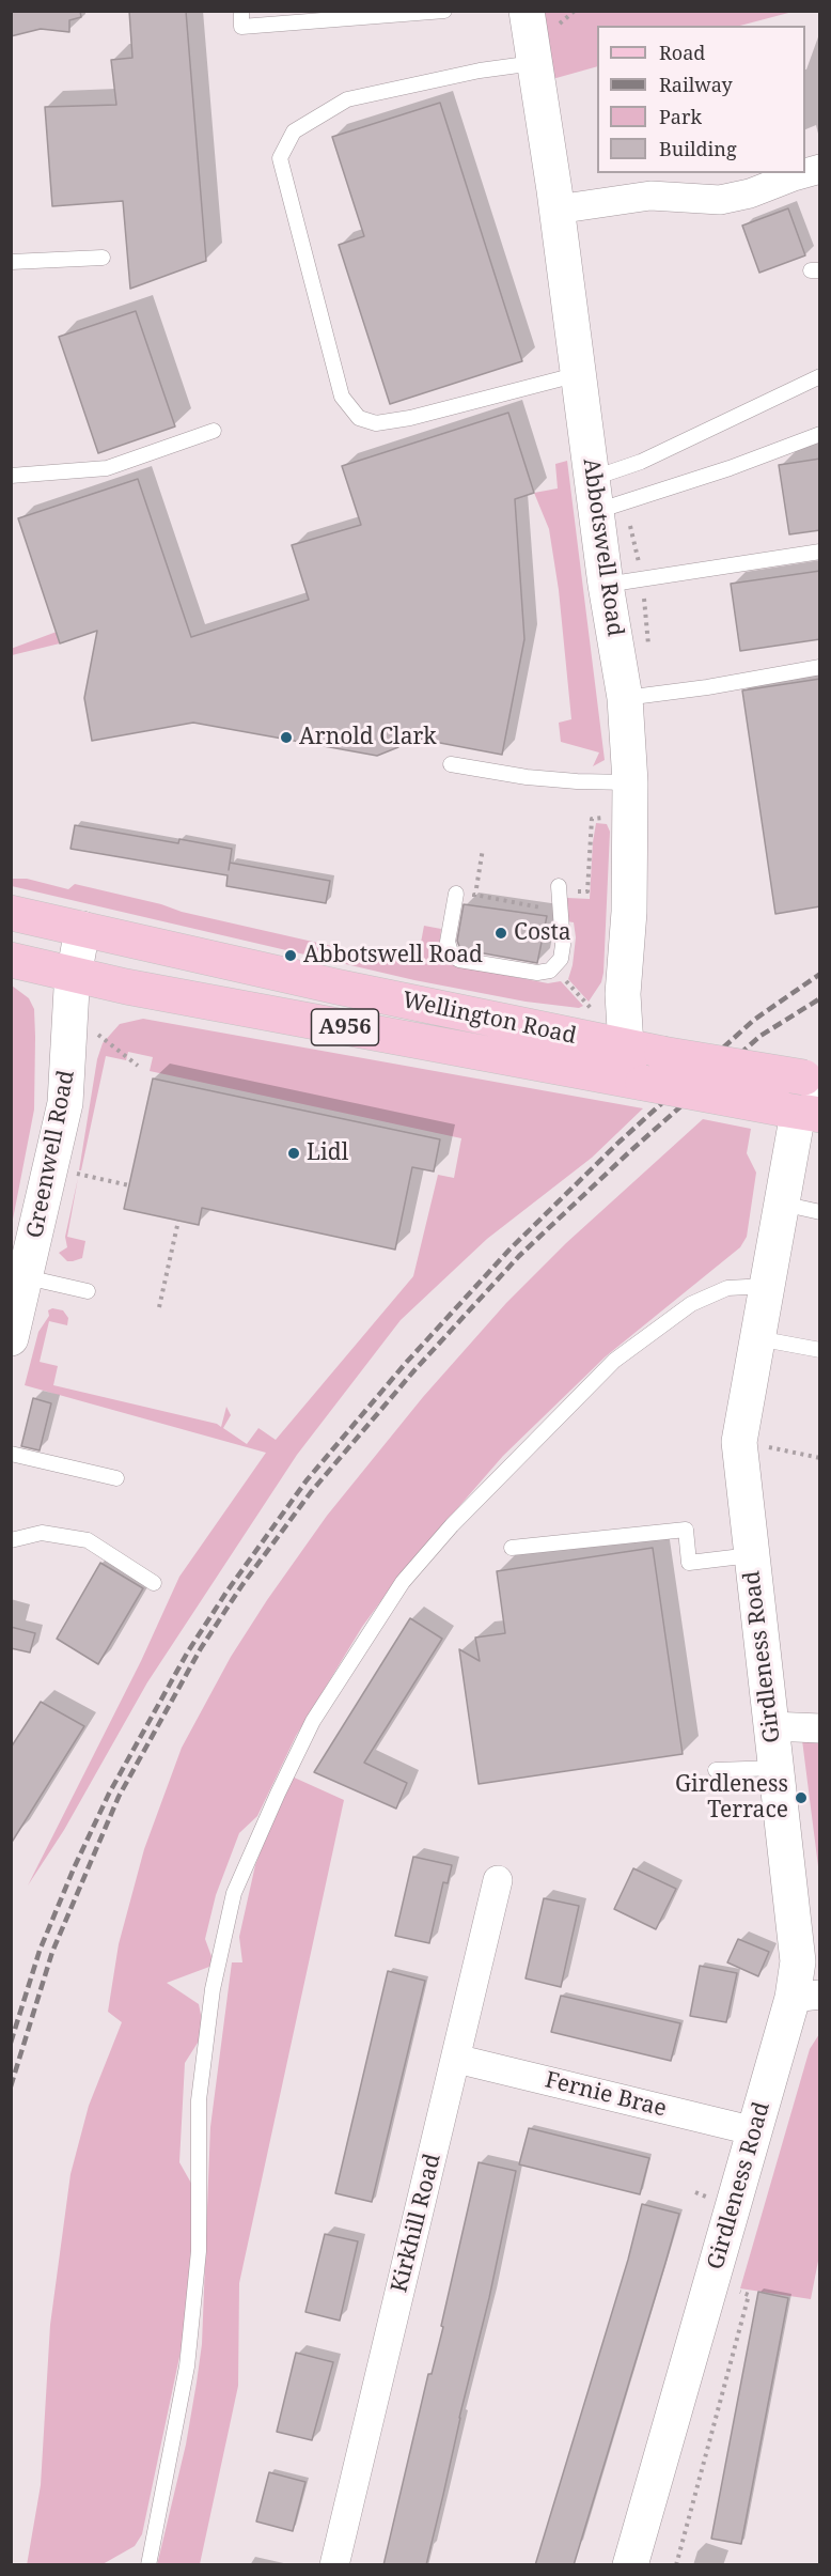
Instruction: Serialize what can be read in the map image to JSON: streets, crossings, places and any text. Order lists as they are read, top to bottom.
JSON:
{
  "streets": {
    "main road": ["Wellington Road", "A956"],
    "street": [
      "Abbotswell Road",
      "Greenwell Road",
      "Girdleness Road",
      "Fernie Brae",
      "Kirkhill Road"
    ]
  },
  "crossings": [
    ["Abbotswell Road", "Wellington Road"],
    ["Wellington Road", "Greenwell Road"],
    ["Wellington Road", "Girdleness Road"],
    ["Girdleness Road", "Fernie Brae"],
    ["Fernie Brae", "Kirkhill Road"]
  ],
  "places": [
    "Arnold Clark",
    "Costa",
    "Abbotswell Road",
    "Lidl",
    "Girdleness Terrace"
  ],
  "legend": [
    "Road",
    "Railway",
    "Park",
    "Building"
  ]
}
